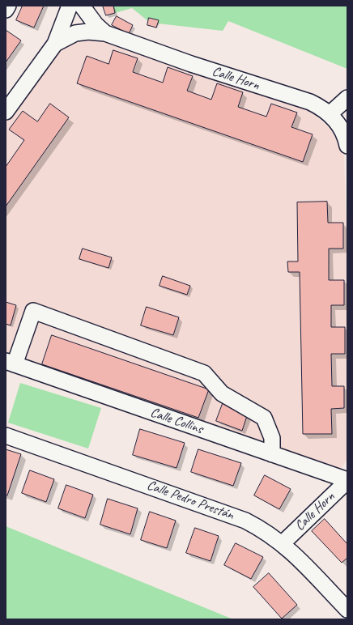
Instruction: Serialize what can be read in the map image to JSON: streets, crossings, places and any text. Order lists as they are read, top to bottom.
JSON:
{
  "streets": {
    "street": ["Calle Horn", "Calle Collins", "Calle Pedro Prestán"]
  },
  "crossings": [
    ["Calle Horn", "Calle Collins"],
    ["Calle Horn", "Calle Pedro Prestán"]
  ]
}
